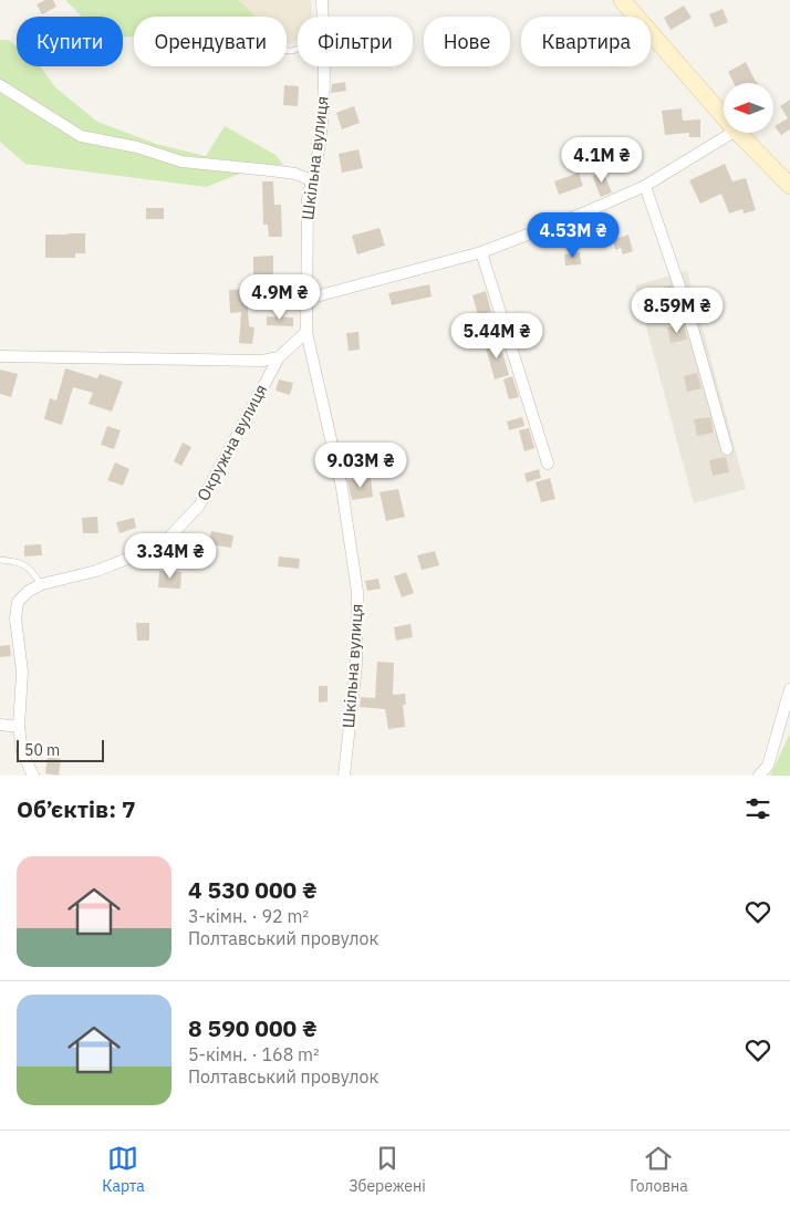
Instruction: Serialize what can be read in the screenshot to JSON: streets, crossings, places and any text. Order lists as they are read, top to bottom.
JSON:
{
  "streets": {
    "street": ["Шкільна вулиця", "Окружна вулиця"]
  },
  "scale_bar": "50 m",
  "north": "left",
  "page": {
    "chip": [
      "Купити",
      "Орендувати",
      "Фільтри",
      "Нове",
      "Квартира"
    ],
    "price": [
      "4.1M ₴",
      "4.53M ₴",
      "4.9M ₴",
      "8.59M ₴",
      "5.44M ₴",
      "9.03M ₴",
      "3.34M ₴"
    ],
    "scale": "50 m",
    "heading": "Об’єктів: 7",
    "list": [
      {
        "name": "4 530 000 ₴",
        "note": "3-кімн. · 92 m² · Полтавський провулок"
      },
      {
        "name": "8 590 000 ₴",
        "note": "5-кімн. · 168 m² · Полтавський провулок"
      }
    ],
    "tabs": ["Карта", "Збережені", "Головна"]
  }
}
